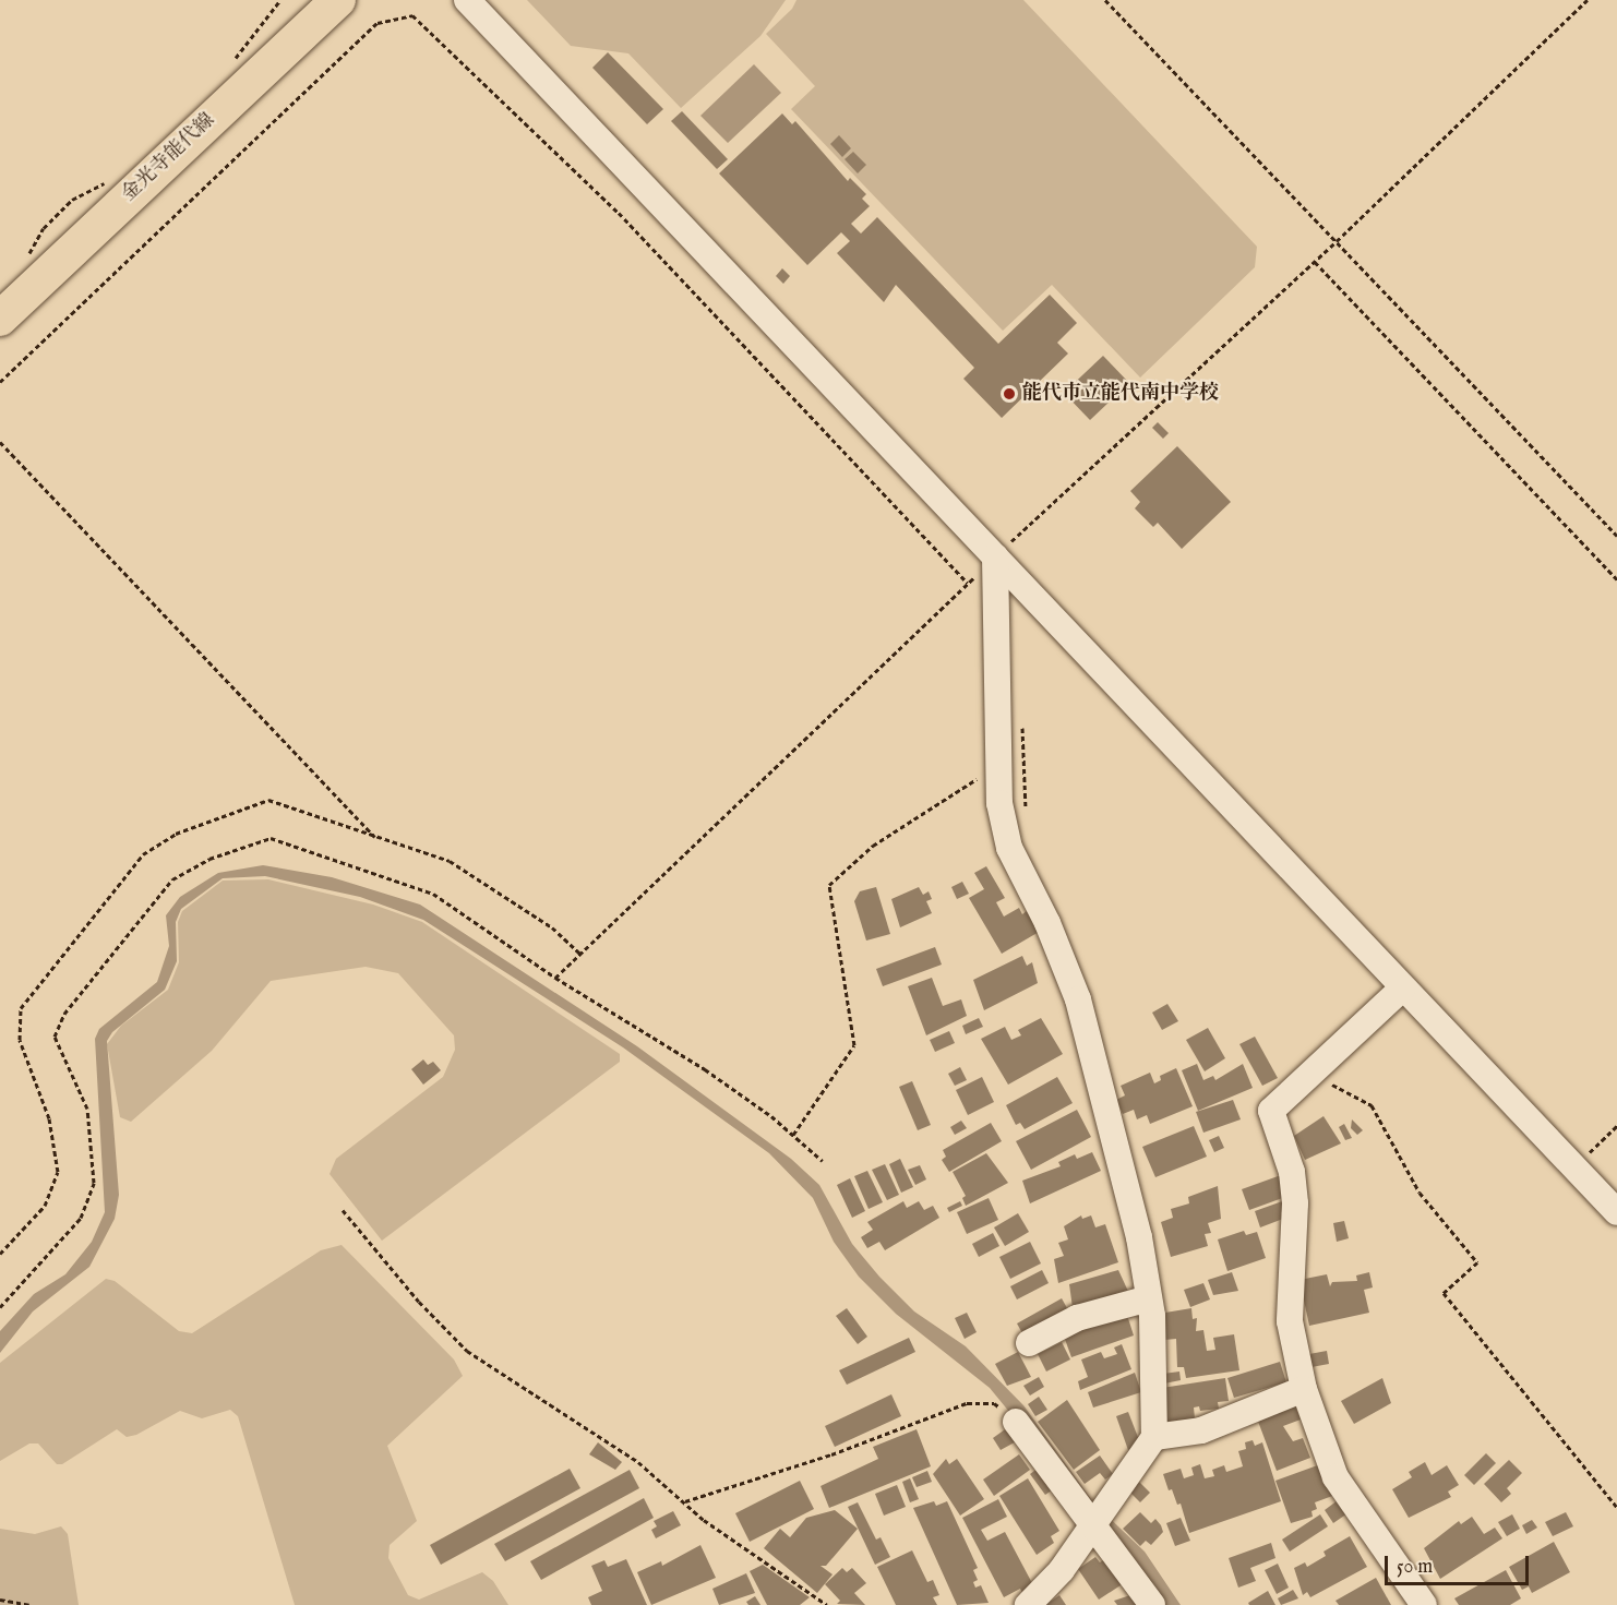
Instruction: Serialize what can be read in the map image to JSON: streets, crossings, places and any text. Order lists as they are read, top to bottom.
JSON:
{
  "streets": {
    "main road": ["金光寺能代線"]
  },
  "places": ["能代市立能代南中学校"],
  "scale_bar": "50 m"
}
